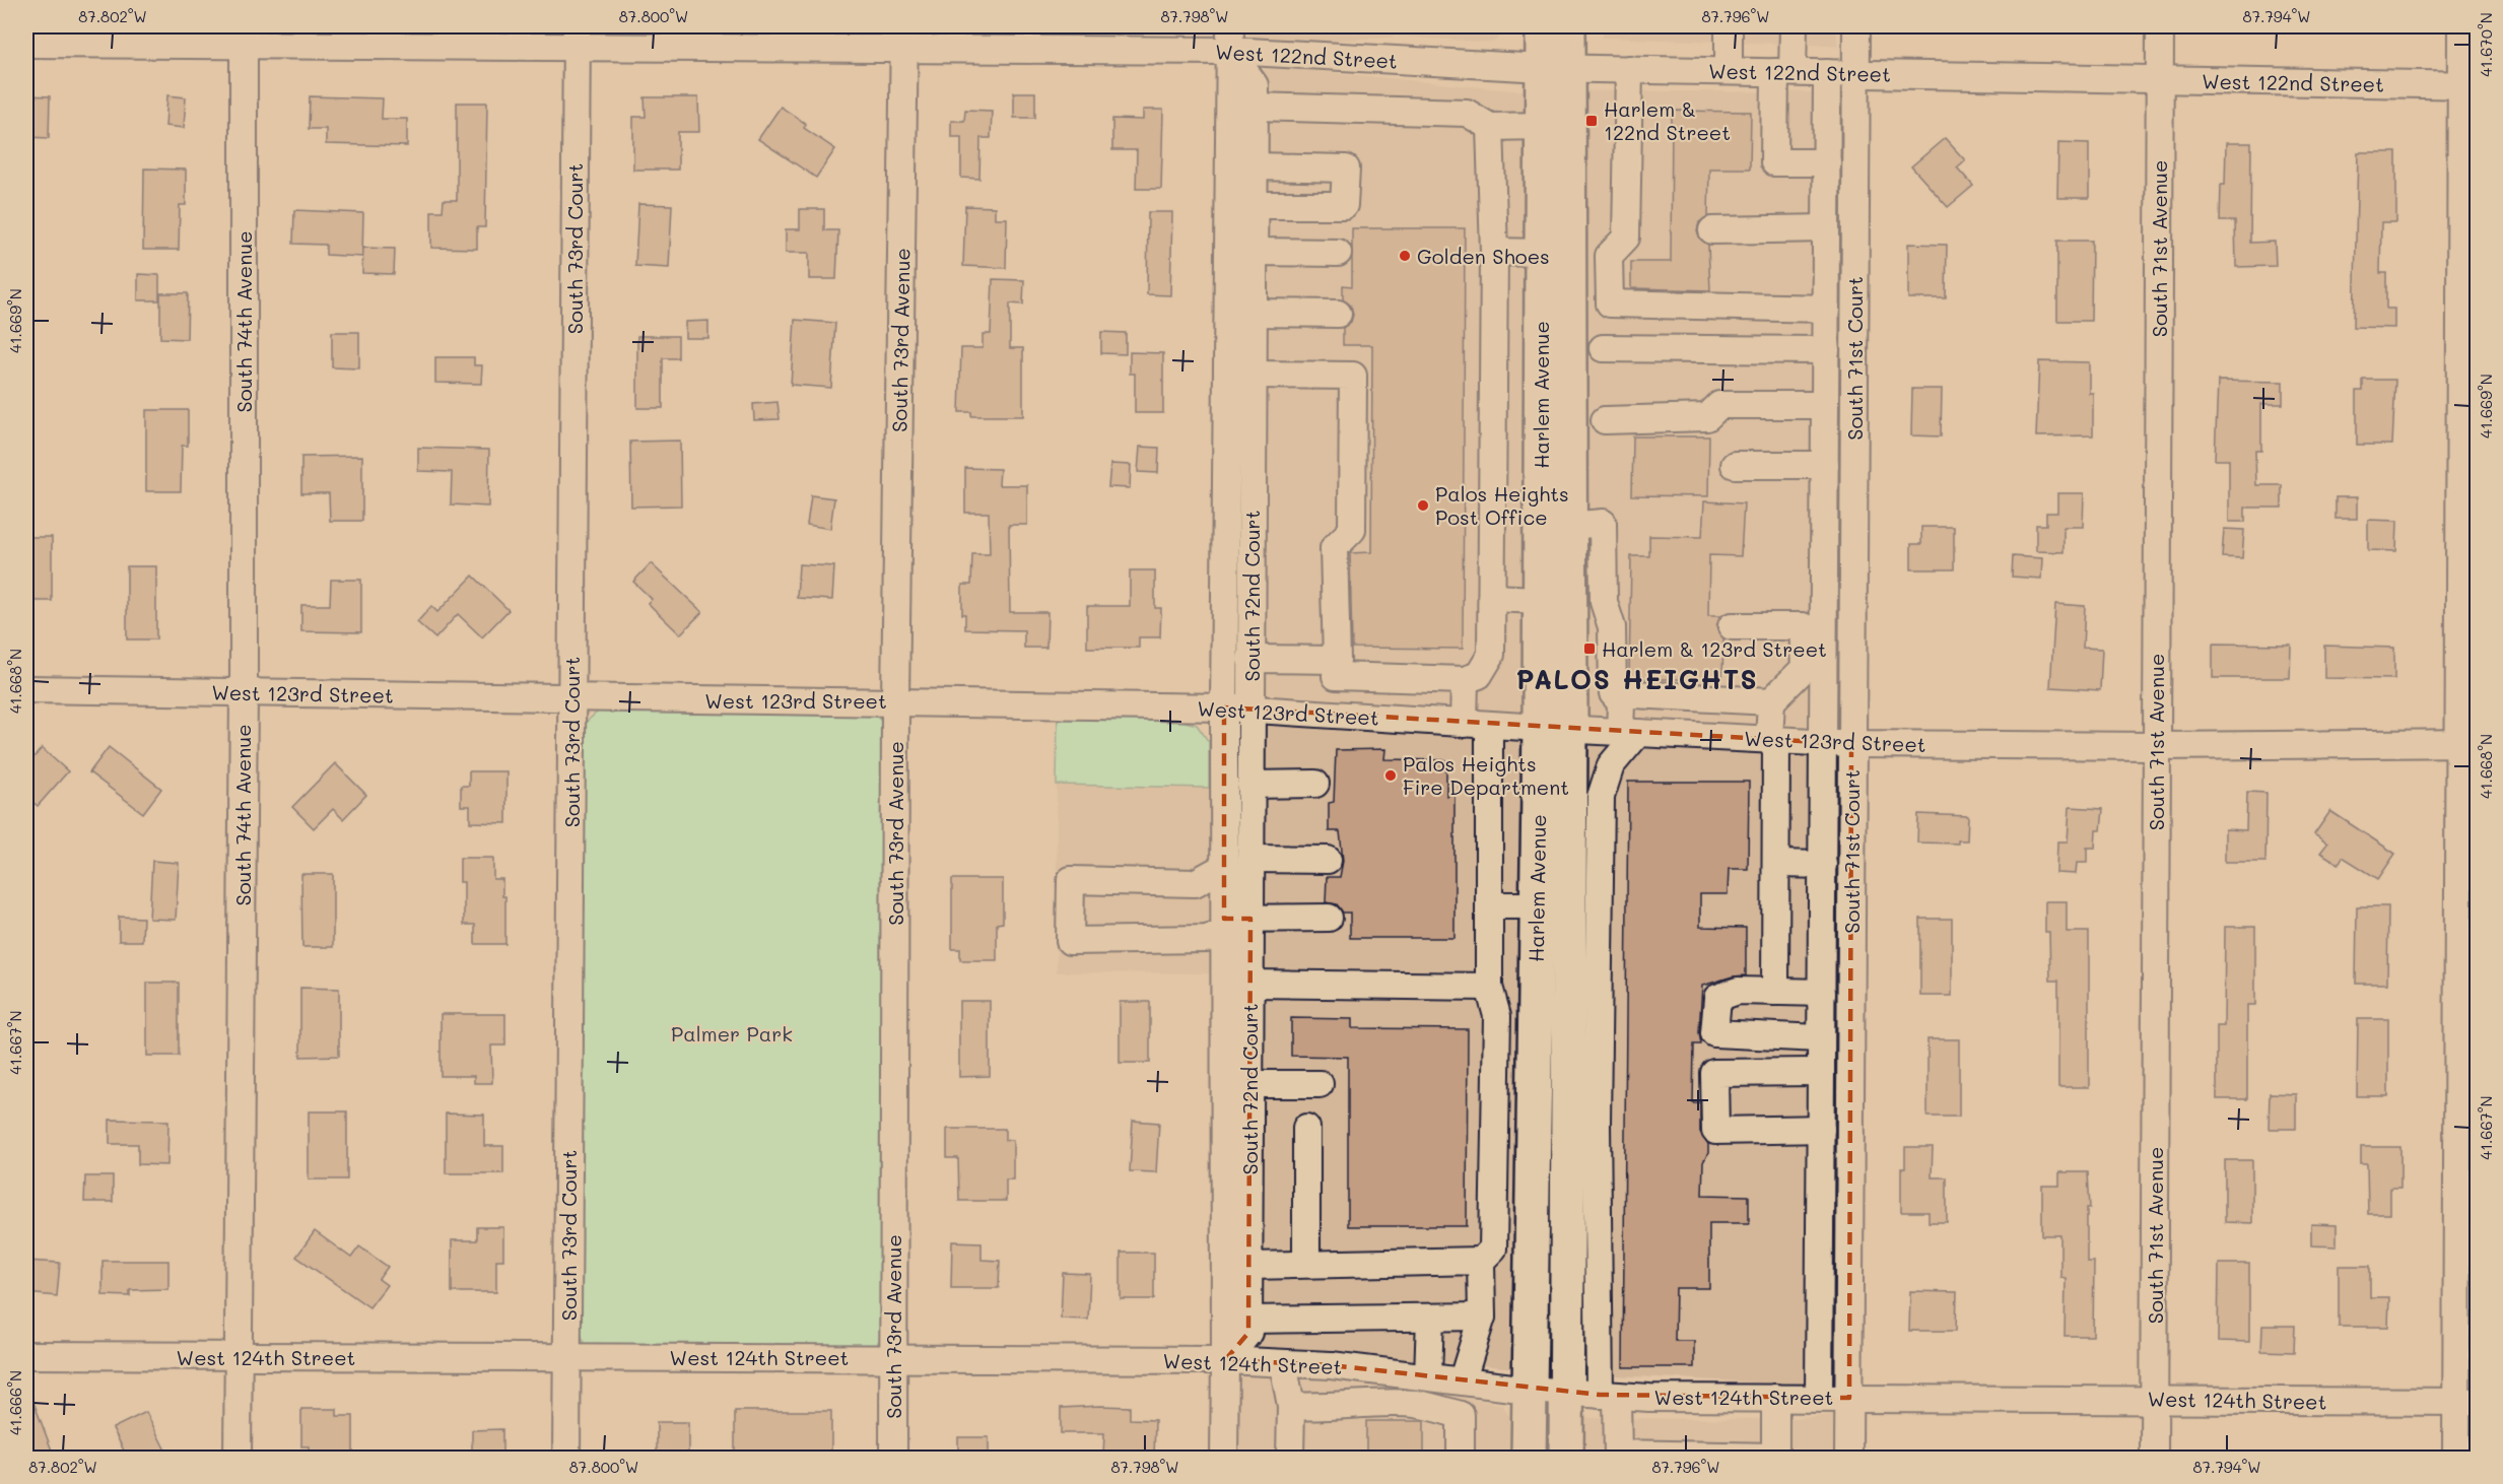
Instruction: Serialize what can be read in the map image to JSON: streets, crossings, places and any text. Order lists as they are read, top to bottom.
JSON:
{
  "streets": {
    "main road": ["Harlem Avenue"],
    "street": [
      "West 122nd Street",
      "South 73rd Court",
      "South 71st Avenue",
      "South 74th Avenue",
      "South 73rd Avenue",
      "South 71st Court",
      "South 72nd Court",
      "West 123rd Street",
      "West 124th Street"
    ]
  },
  "crossings": [
    ["West 122nd Street", "South 73rd Court"],
    ["West 122nd Street", "South 71st Avenue"],
    ["West 122nd Street", "South 74th Avenue"],
    ["West 122nd Street", "South 73rd Avenue"],
    ["West 122nd Street", "South 71st Court"],
    ["West 122nd Street", "Harlem Avenue"],
    ["West 122nd Street", "South 72nd Court"],
    ["South 73rd Court", "West 123rd Street"],
    ["South 73rd Court", "West 124th Street"],
    ["South 71st Avenue", "West 123rd Street"],
    ["South 71st Avenue", "West 124th Street"],
    ["South 74th Avenue", "West 123rd Street"],
    ["South 74th Avenue", "West 124th Street"],
    ["South 73rd Avenue", "West 123rd Street"],
    ["South 73rd Avenue", "West 124th Street"],
    ["South 71st Court", "West 123rd Street"],
    ["South 71st Court", "West 124th Street"],
    ["Harlem Avenue", "West 123rd Street"],
    ["Harlem Avenue", "West 124th Street"],
    ["South 72nd Court", "West 123rd Street"],
    ["South 72nd Court", "West 124th Street"]
  ],
  "districts": ["PALOS HEIGHTS"],
  "parks": ["Palmer Park"],
  "places": {
    "transit": ["Harlem & 122nd Street", "Harlem & 123rd Street"],
    "other": ["Golden Shoes", "Palos Heights Post Office", "Palos Heights Fire Department"]
  },
  "coordinates": [
    "87.802°W",
    "87.800°W",
    "87.798°W",
    "87.796°W",
    "87.794°W",
    "41.670°N",
    "41.669°N",
    "41.668°N",
    "41.667°N",
    "41.666°N"
  ]
}
